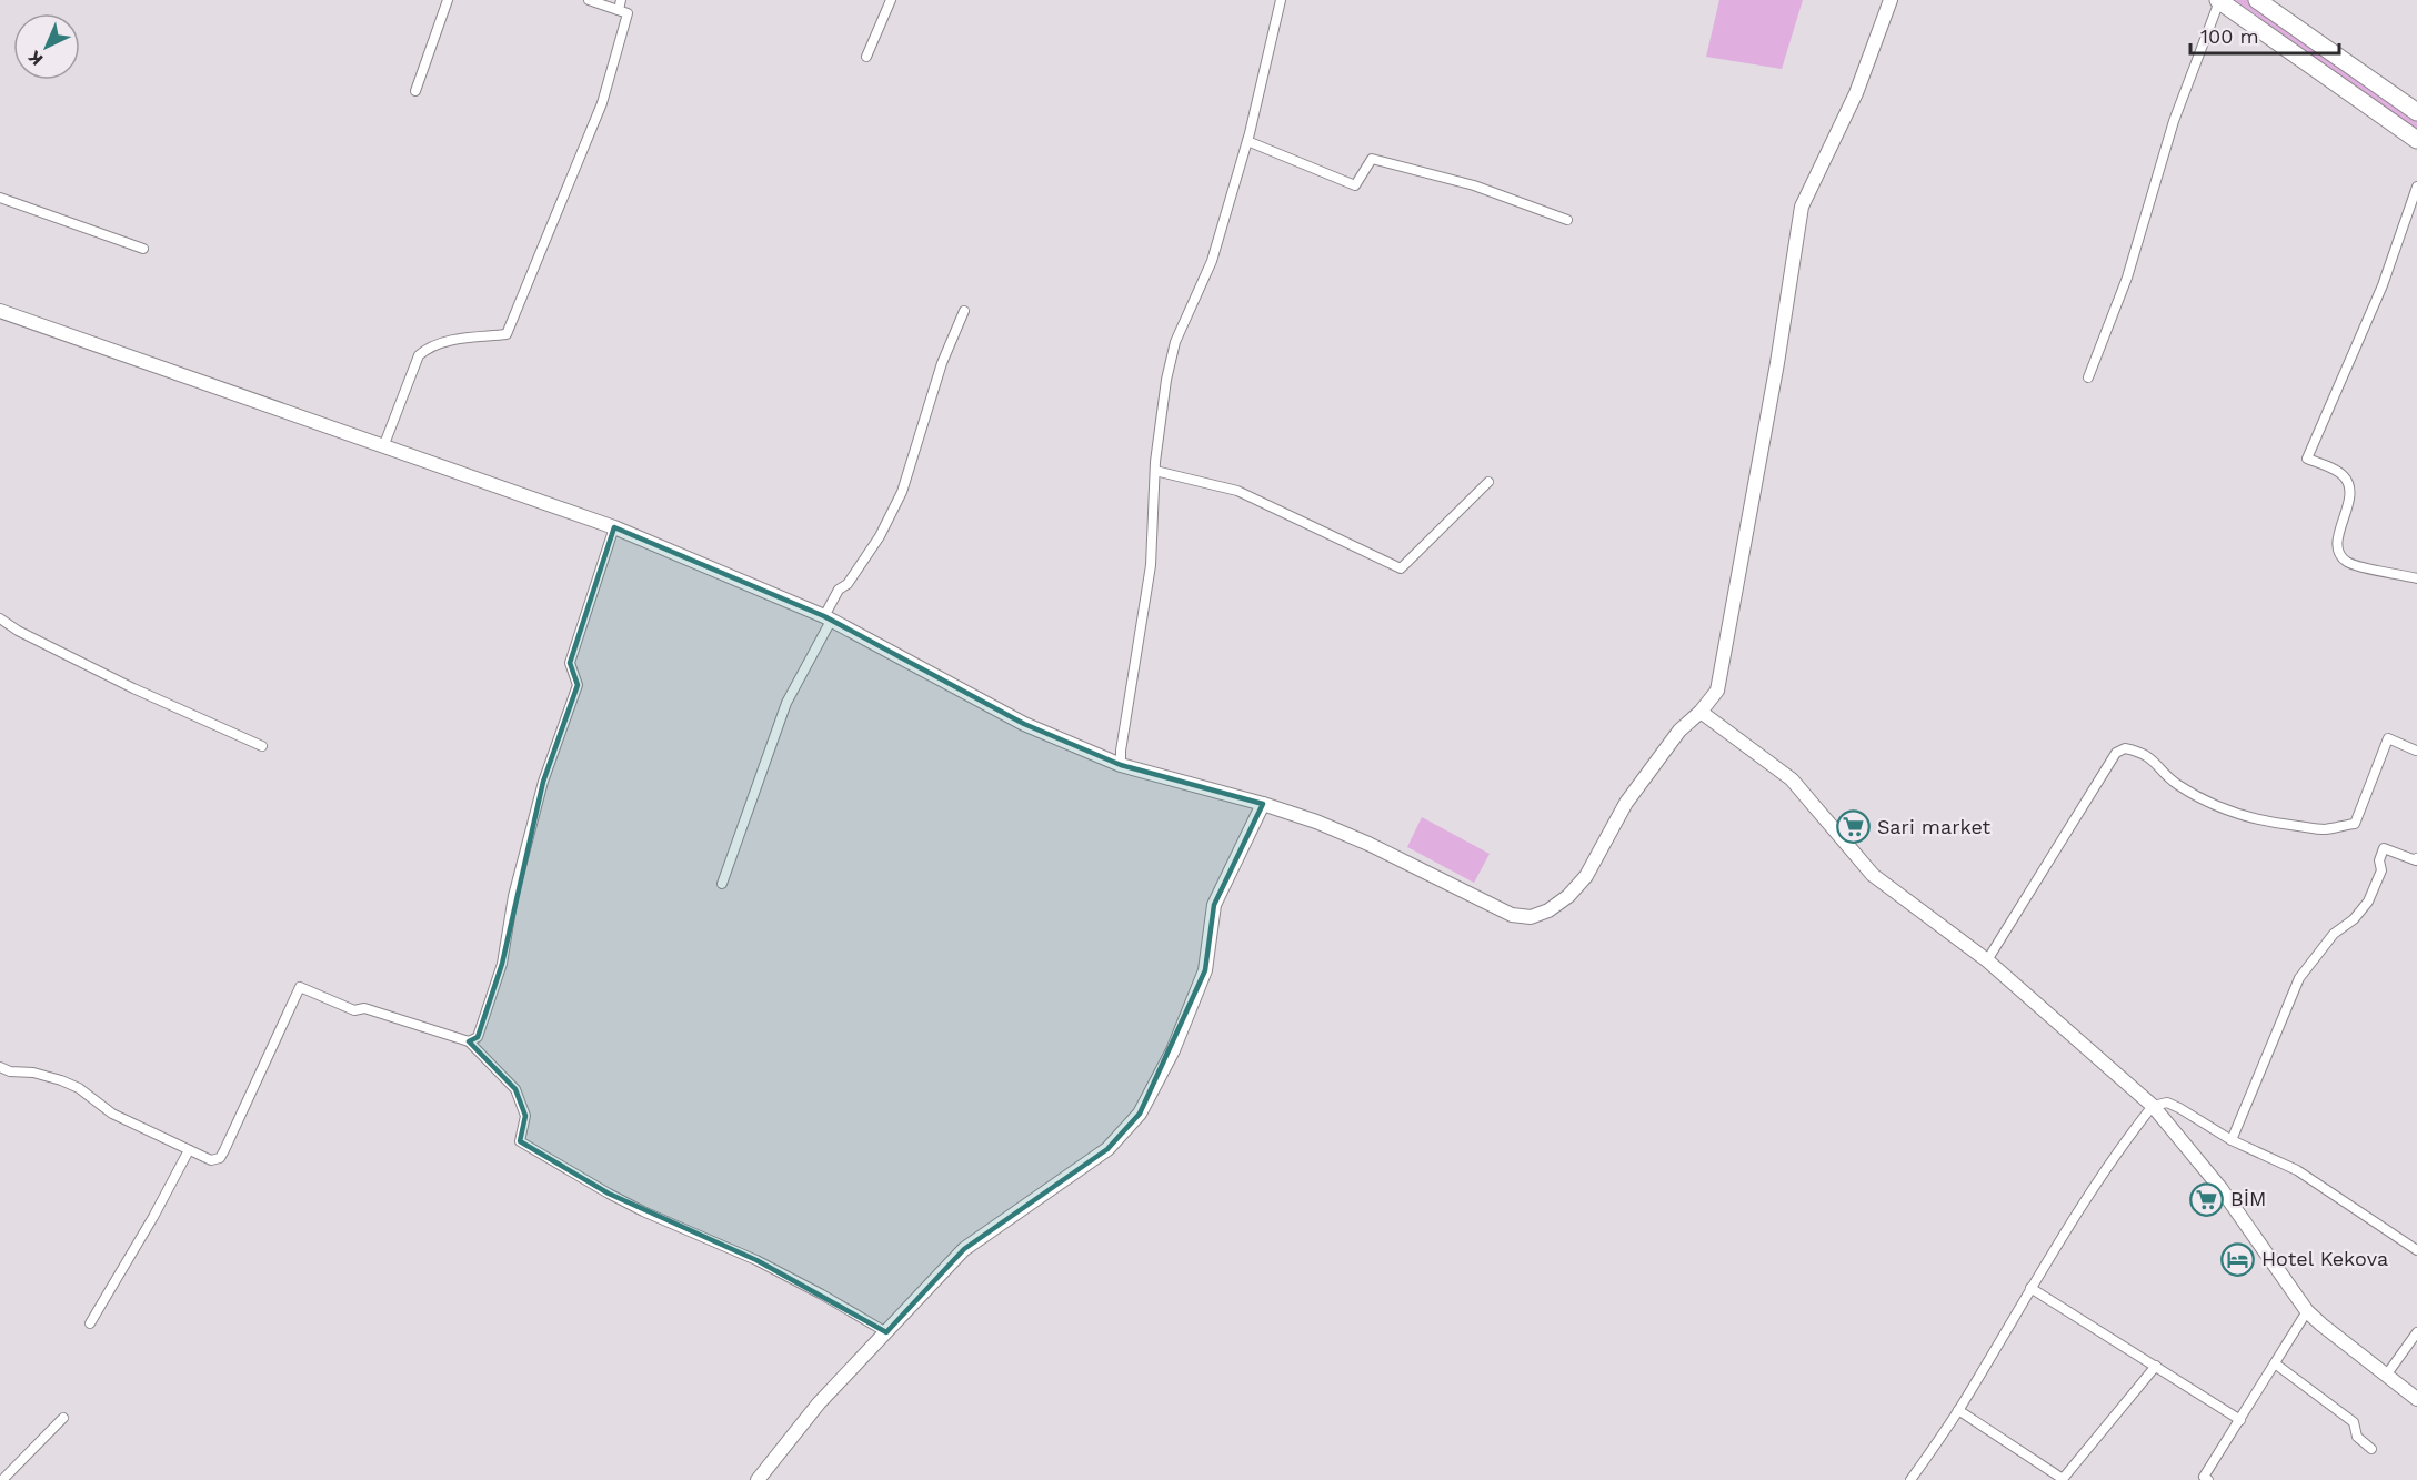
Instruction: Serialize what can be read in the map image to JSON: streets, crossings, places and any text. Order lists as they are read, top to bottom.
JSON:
{
  "places": {
    "supermarket": ["Sari market", "BİM"],
    "hotel": ["Hotel Kekova"]
  },
  "scale_bar": "100 m",
  "north": "bottom left"
}
